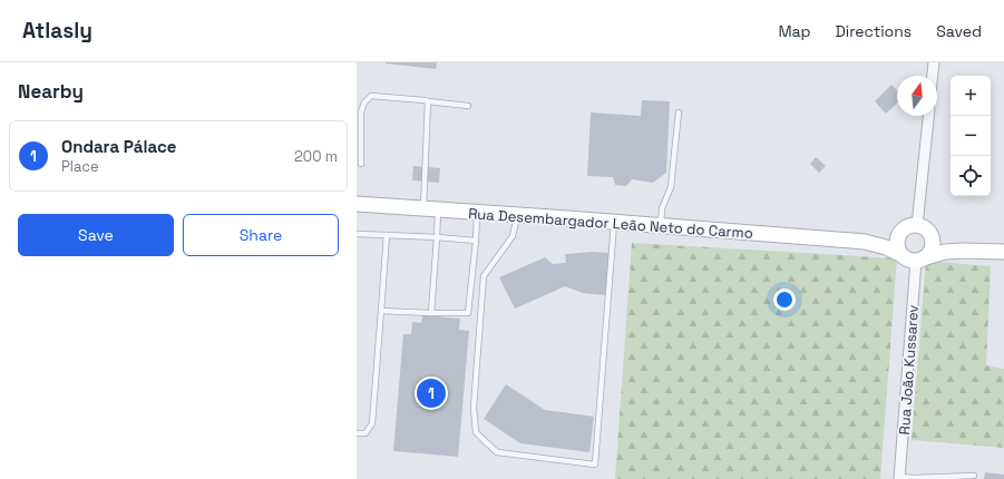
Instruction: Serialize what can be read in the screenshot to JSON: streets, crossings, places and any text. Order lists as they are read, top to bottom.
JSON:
{
  "streets": {
    "main road": ["Rua Desembargador Leão Neto do Carmo"],
    "street": ["Rua João Kussarev"]
  },
  "crossings": [
    ["Rua Desembargador Leão Neto do Carmo", "Rua João Kussarev"]
  ],
  "north": "top",
  "page": {
    "header": "Atlasly",
    "nav": ["Map", "Directions", "Saved"],
    "heading": "Nearby",
    "map_buttons": ["+", "−"],
    "list": [
      {
        "mark": "1",
        "name": "Ondara Pálace",
        "note": "Place",
        "value": "200 m"
      }
    ],
    "buttons": ["Save", "Share"],
    "pins": "1"
  }
}
